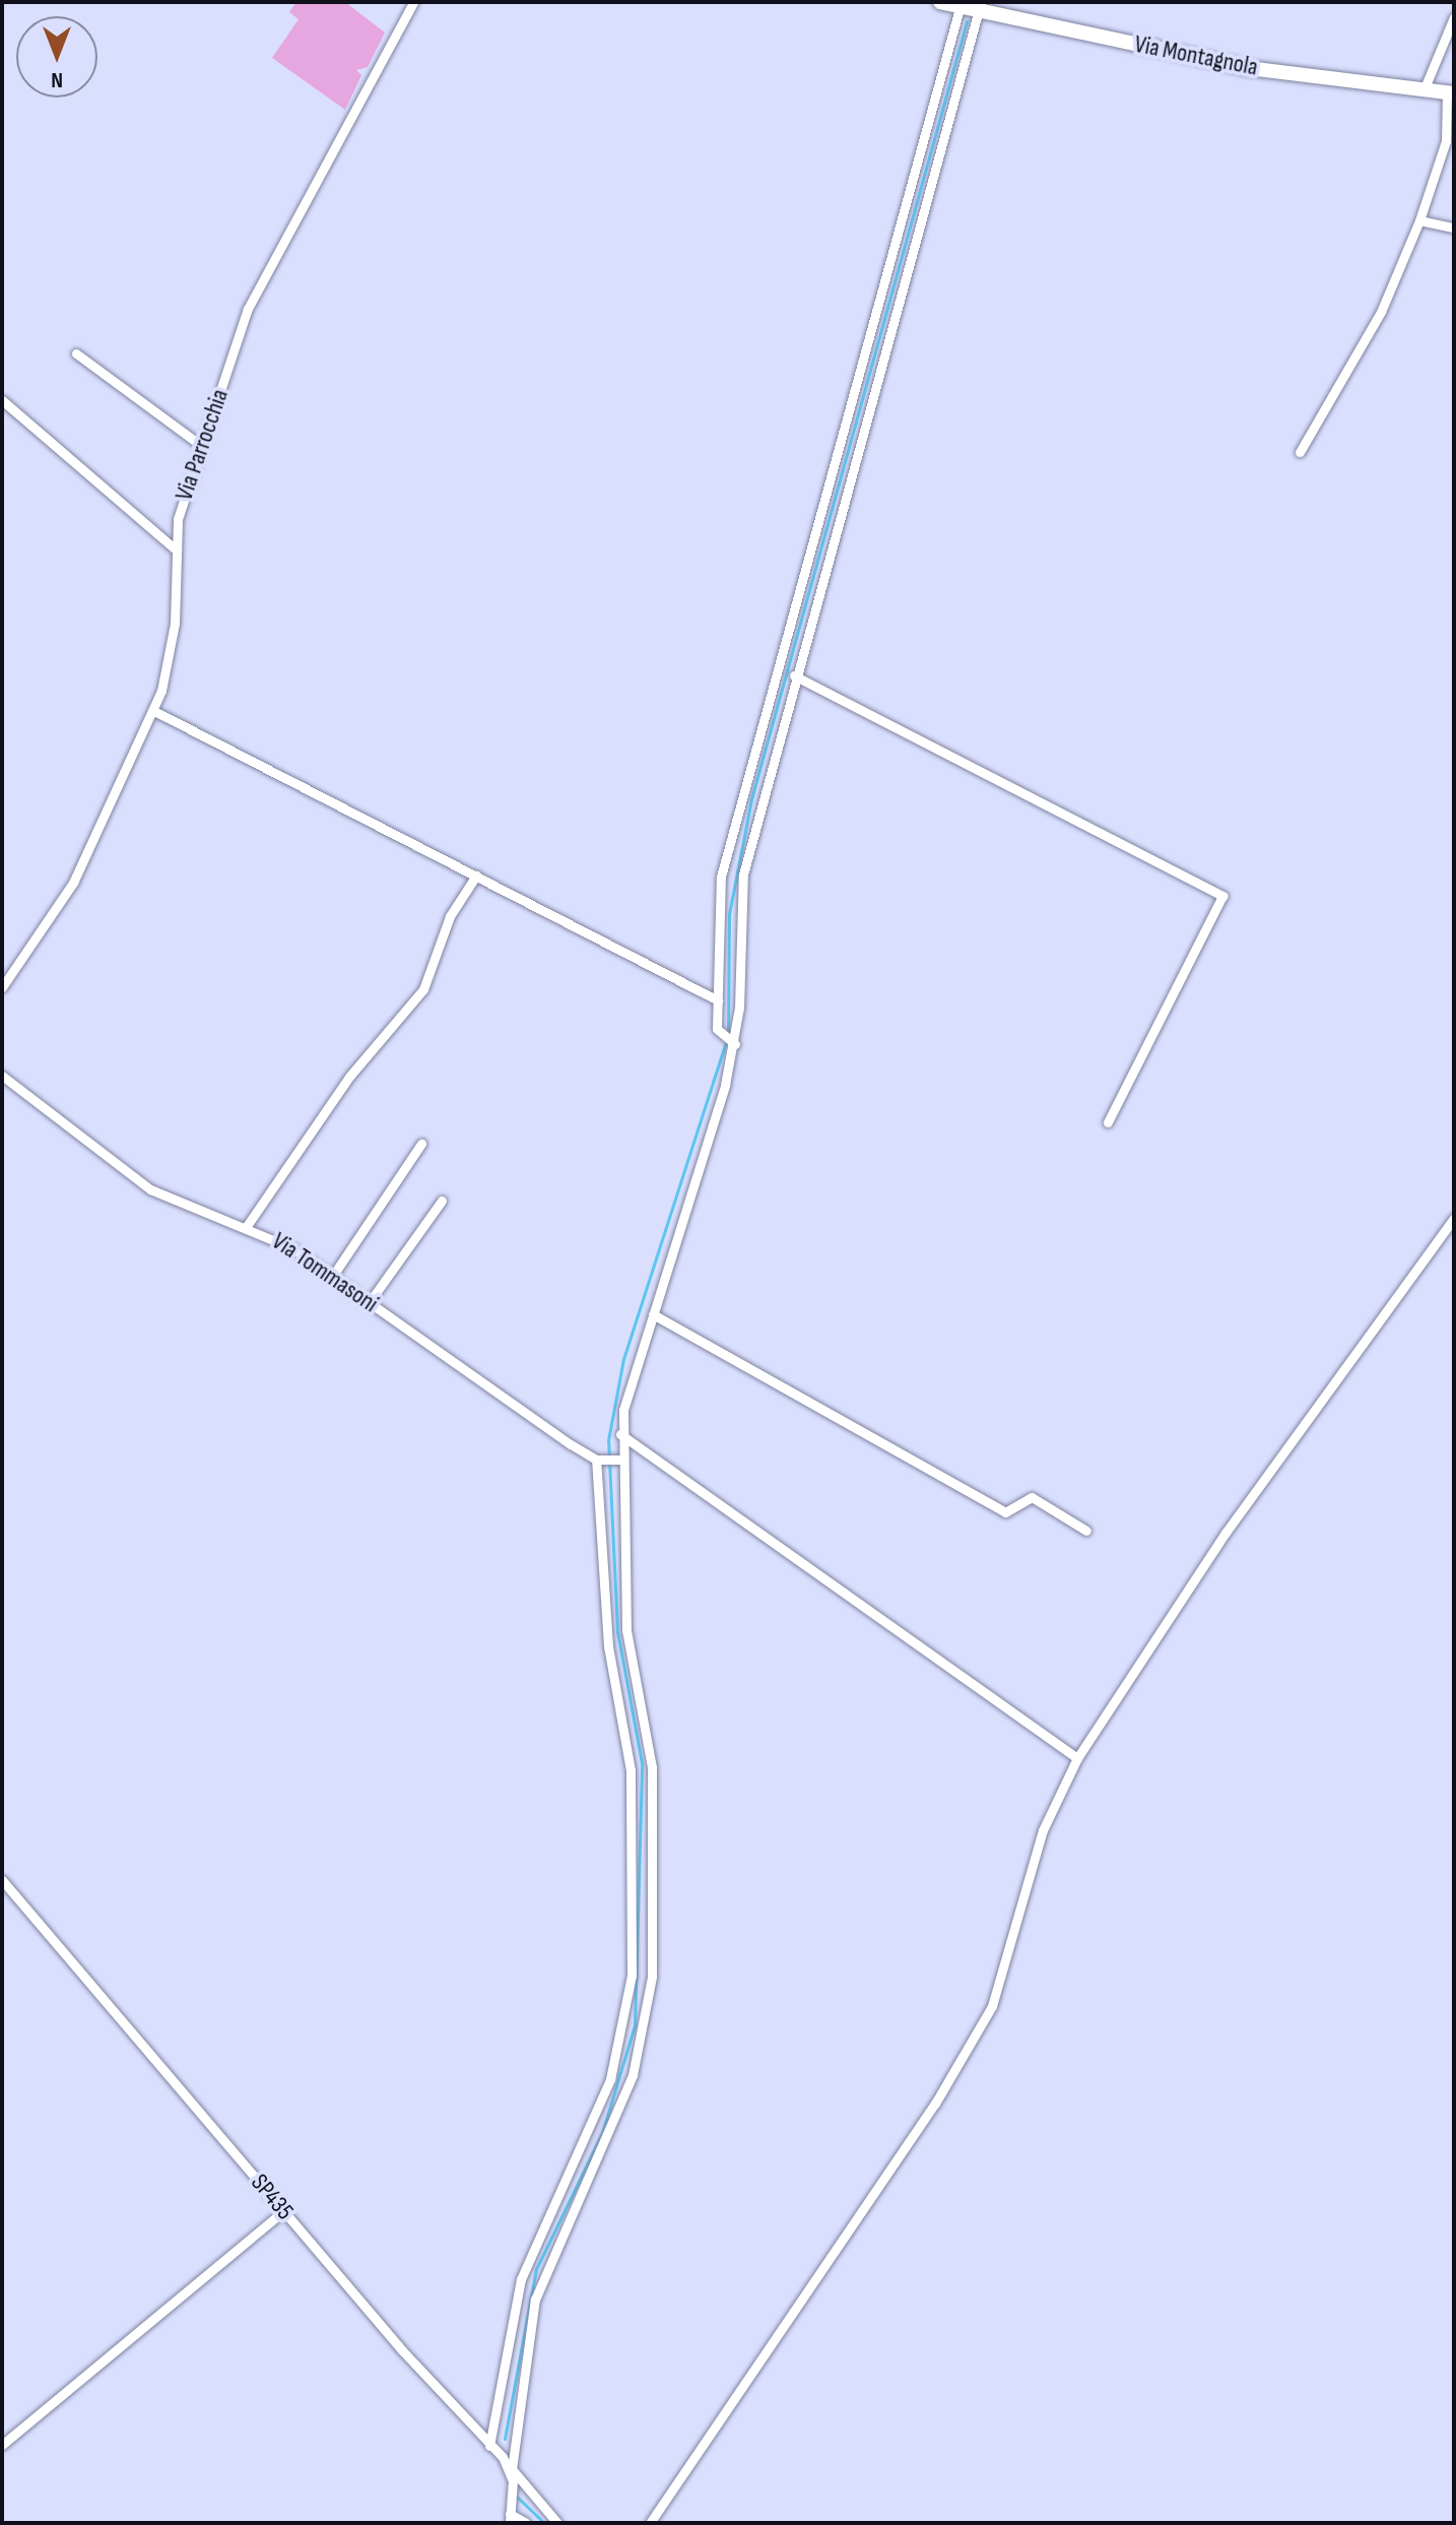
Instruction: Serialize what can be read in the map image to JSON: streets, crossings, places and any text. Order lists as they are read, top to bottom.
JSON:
{
  "streets": {
    "street": [
      "Via Montagnola",
      "Via Parrocchia",
      "Via Tommasoni",
      "SP435"
    ]
  },
  "north": "bottom"
}
